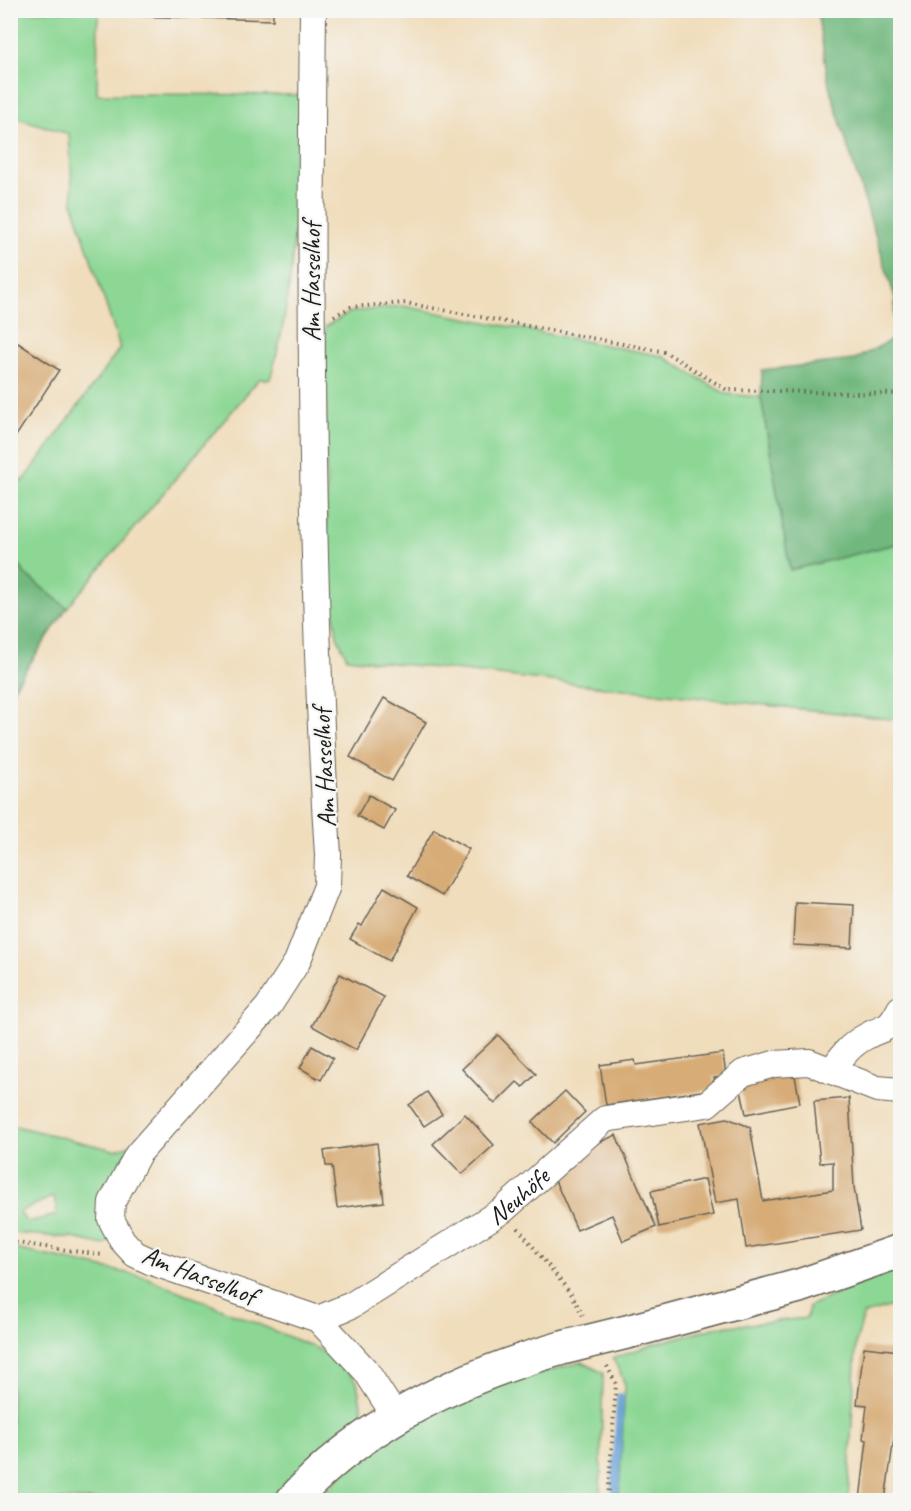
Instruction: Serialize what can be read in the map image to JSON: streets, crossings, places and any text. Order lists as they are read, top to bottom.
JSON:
{
  "streets": {
    "street": ["Am Hasselhof", "Neuhöfe"]
  },
  "crossings": [
    ["Am Hasselhof", "Neuhöfe"]
  ]
}
